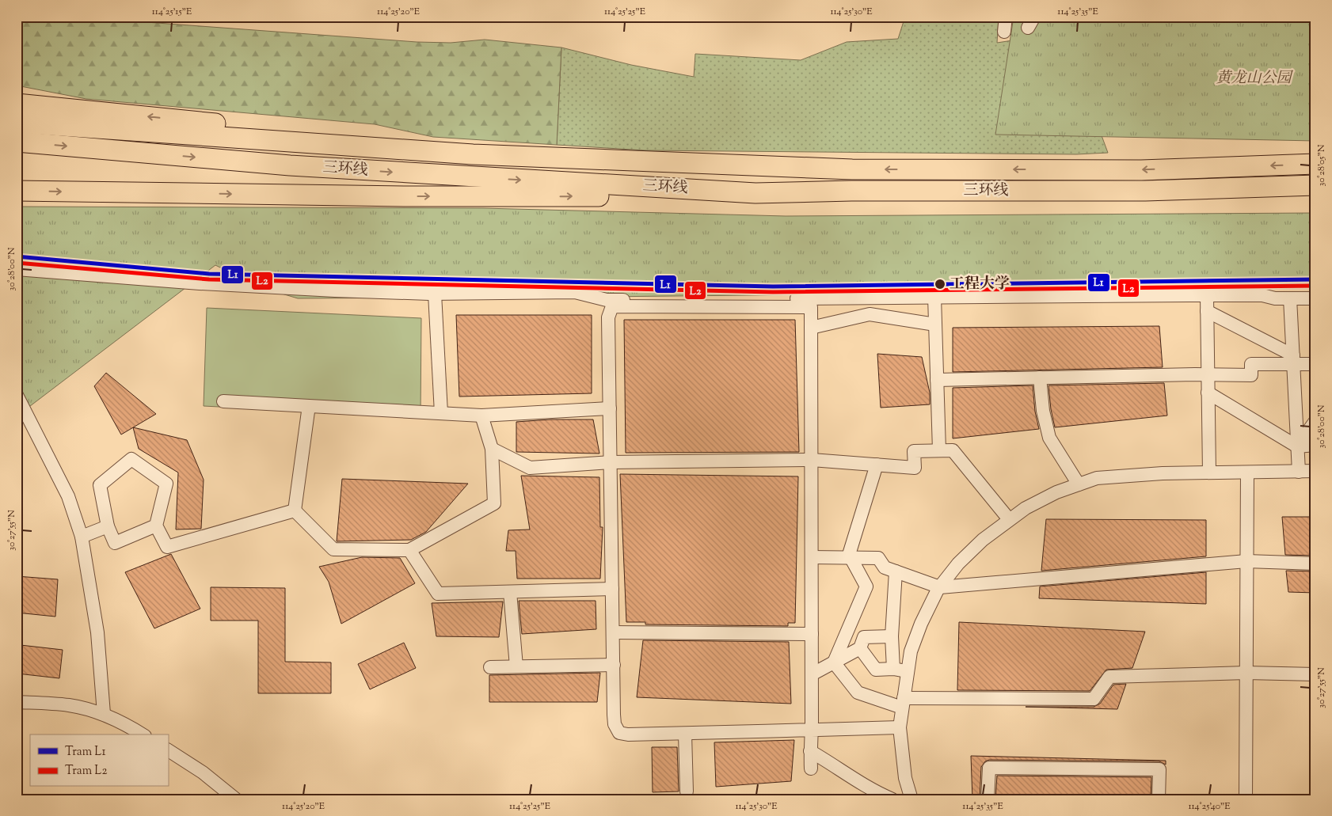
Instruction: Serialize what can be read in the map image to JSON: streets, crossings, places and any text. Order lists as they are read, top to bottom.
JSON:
{
  "streets": {
    "highway": ["三环线"]
  },
  "parks": ["黄龙山公园"],
  "places": ["工程大学"],
  "lines": ["tram line L1", "tram line L2"],
  "legend": ["Tram L1", "Tram L2"],
  "coordinates": [
    "114°25'15\"E",
    "114°25'20\"E",
    "114°25'25\"E",
    "114°25'30\"E",
    "114°25'35\"E",
    "30°28'05\"N",
    "30°28'00\"N",
    "30°27'55\"N",
    "114°25'40\"E"
  ]
}
